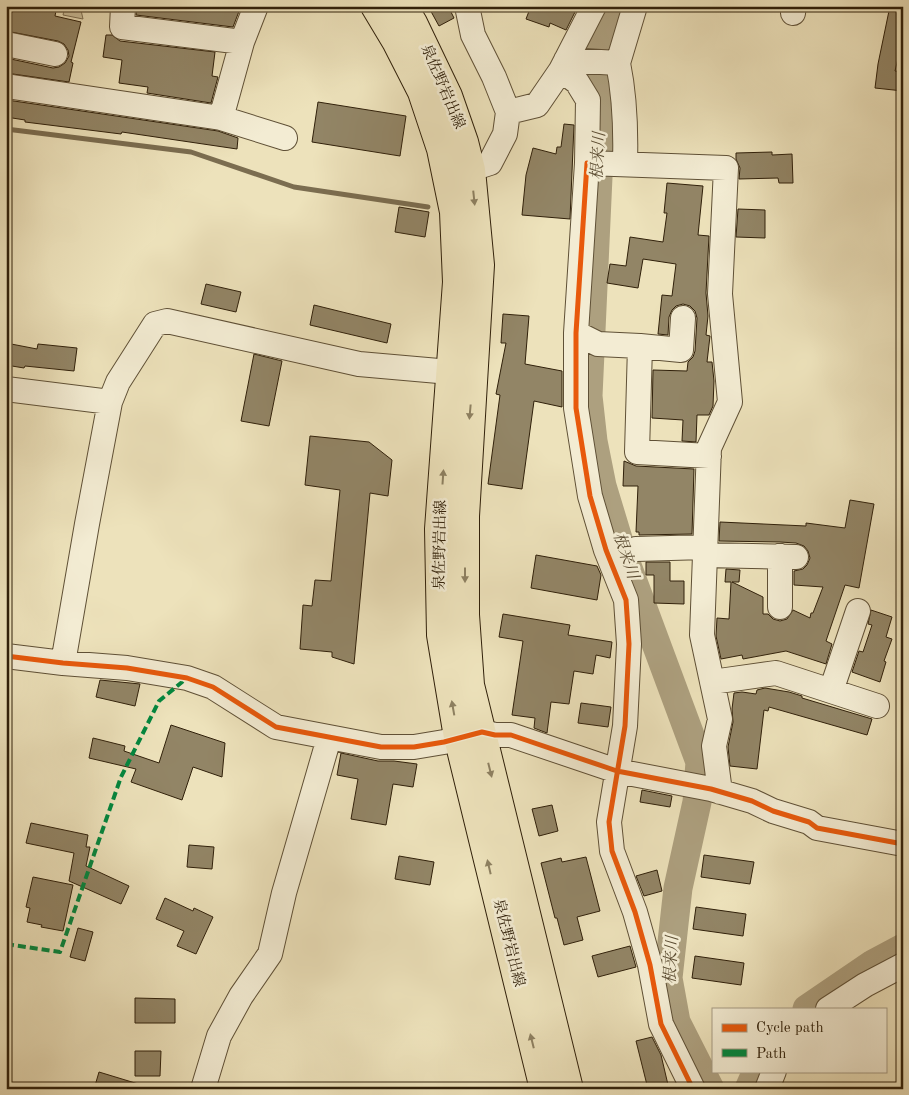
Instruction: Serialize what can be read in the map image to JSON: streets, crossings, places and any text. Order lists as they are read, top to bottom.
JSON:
{
  "streets": {
    "main road": ["泉佐野岩出線"]
  },
  "water": ["根来川"],
  "legend": ["Cycle path", "Path"]
}
